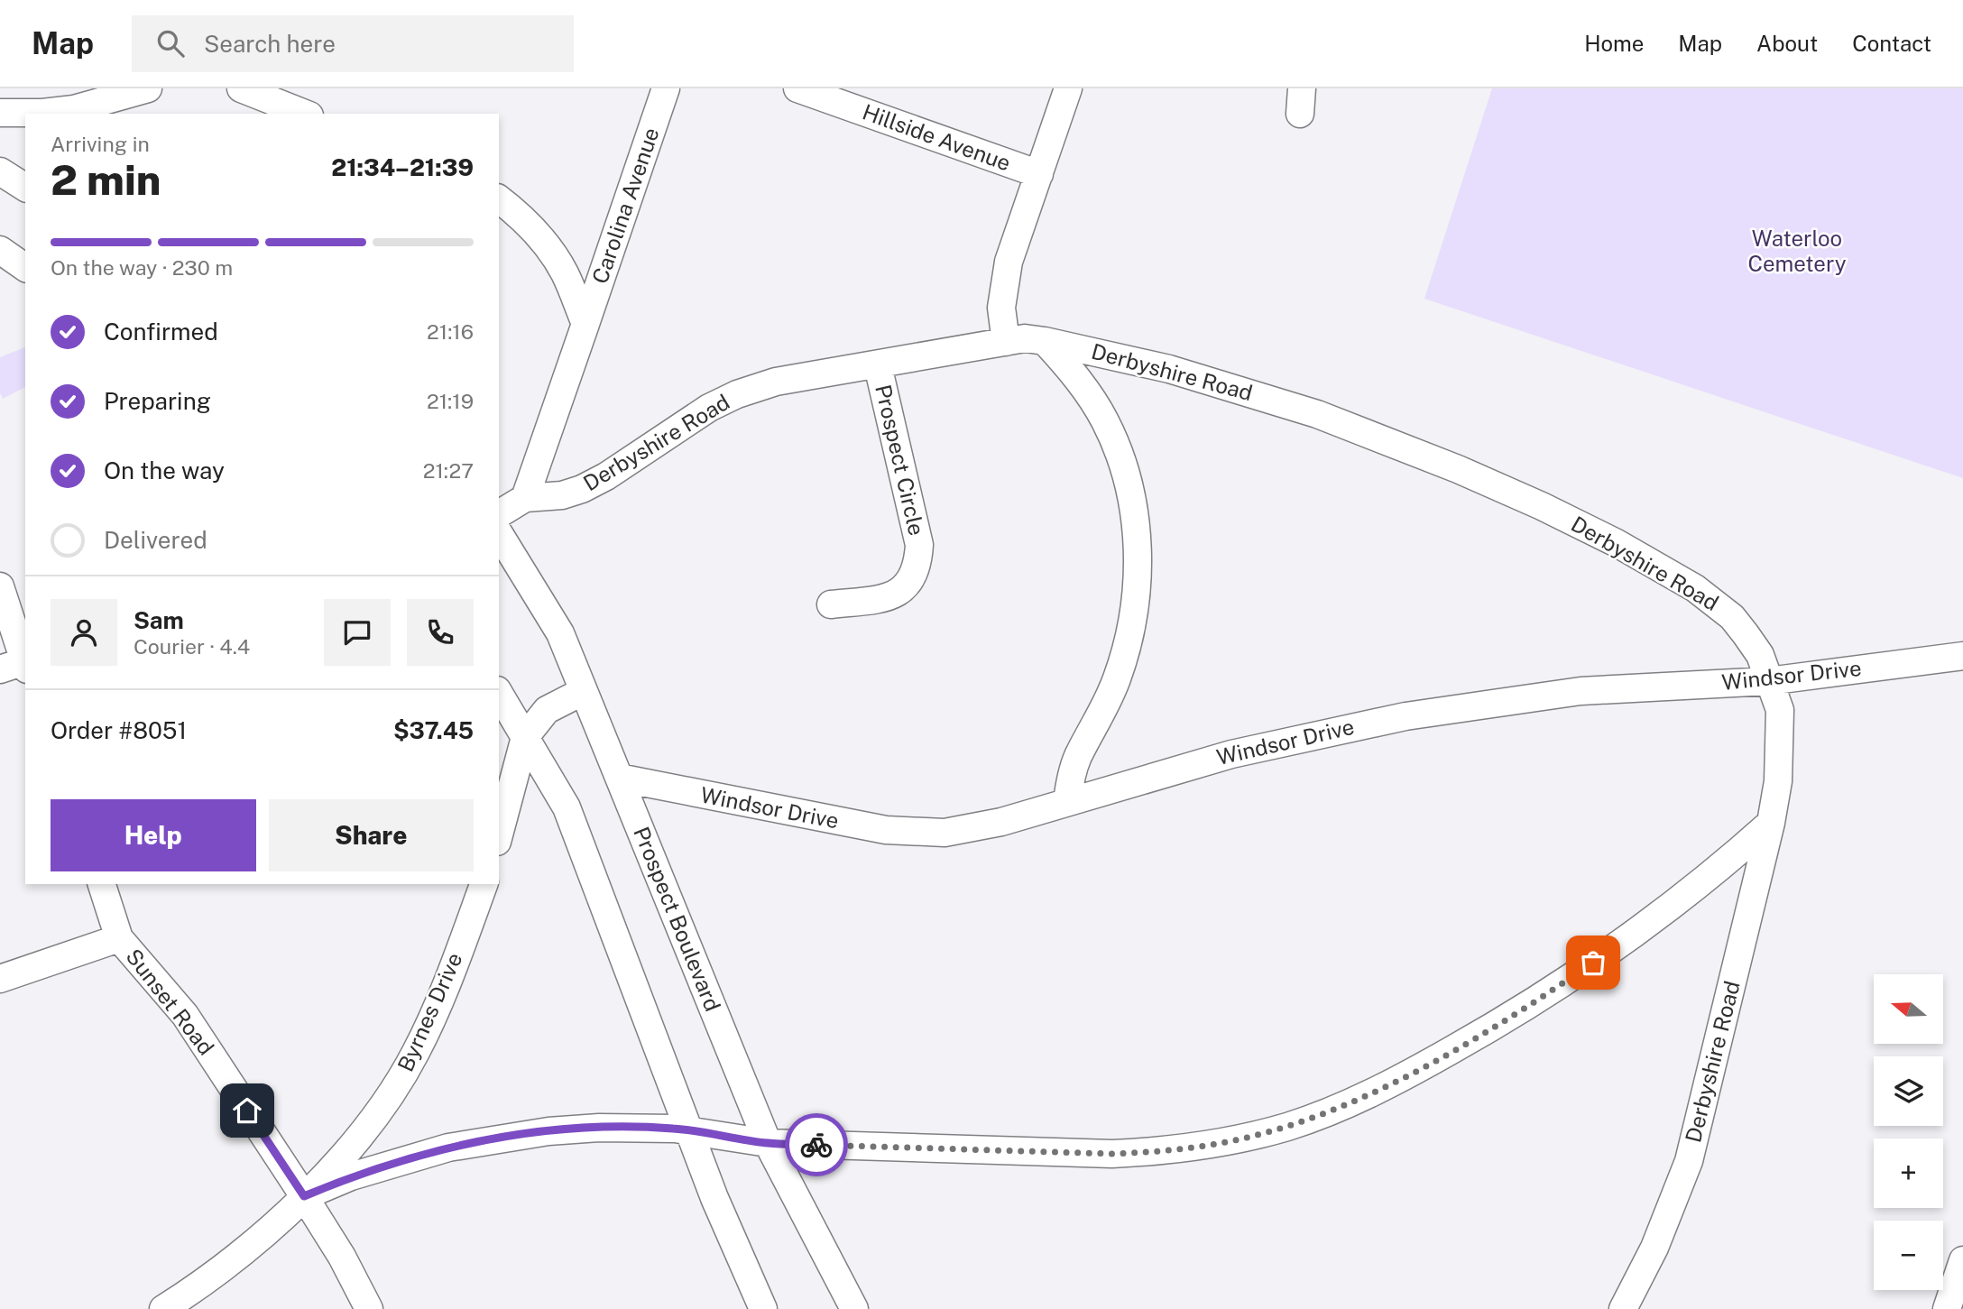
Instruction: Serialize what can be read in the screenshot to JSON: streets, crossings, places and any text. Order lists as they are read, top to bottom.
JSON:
{
  "streets": {
    "street": [
      "Hillside Avenue",
      "Carolina Avenue",
      "Derbyshire Road",
      "Prospect Circle",
      "Windsor Drive",
      "Prospect Boulevard",
      "Sunset Road",
      "Byrnes Drive"
    ]
  },
  "crossings": [
    ["Carolina Avenue", "Derbyshire Road"],
    ["Derbyshire Road", "Prospect Circle"],
    ["Derbyshire Road", "Windsor Drive"],
    ["Windsor Drive", "Prospect Boulevard"],
    ["Sunset Road", "Byrnes Drive"]
  ],
  "parks": ["Waterloo Cemetery"],
  "north": "left",
  "page": {
    "header": "Map",
    "search": "Search here",
    "nav": [
      "Home",
      "Map",
      "About",
      "Contact"
    ],
    "heading": ["2 min", "Arriving in", "21:34–21:39"],
    "panel": [
      "Sam",
      "Courier · 4.4",
      "Order #8051",
      "$37.45"
    ],
    "bar": "On the way · 230 m",
    "list": [
      ["Confirmed", "21:16"],
      ["Preparing", "21:19"],
      ["On the way", "21:27"],
      "Delivered"
    ],
    "buttons": ["Help", "Share"],
    "map_buttons": ["+", "−"]
  }
}
